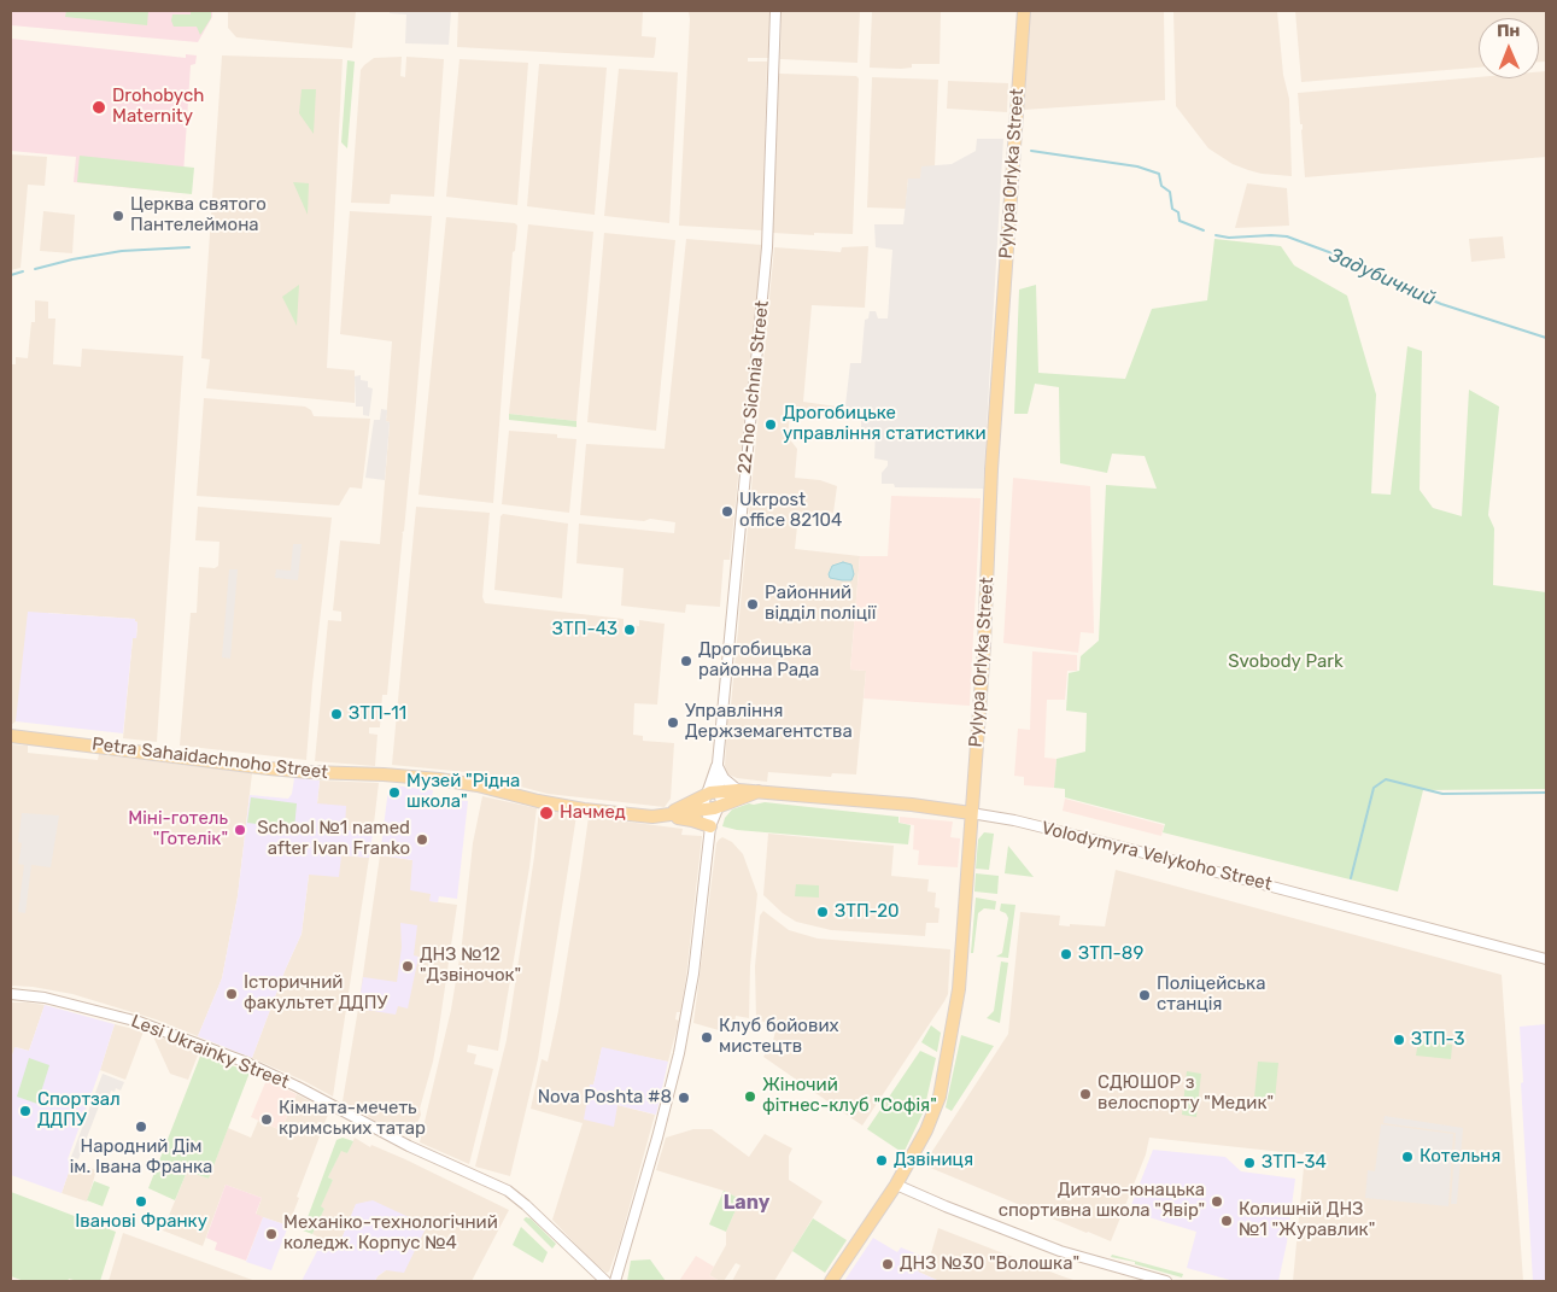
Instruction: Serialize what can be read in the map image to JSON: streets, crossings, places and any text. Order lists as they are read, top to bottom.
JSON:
{
  "streets": {
    "main road": ["Pylypa Orlyka Street", "Petra Sahaidachnoho Street", "Volodymyra Velykoho Street"],
    "street": ["22-ho Sichnia Street", "Lesi Ukrainky Street"]
  },
  "crossings": [
    ["Pylypa Orlyka Street", "Volodymyra Velykoho Street"]
  ],
  "districts": ["Lany"],
  "water": ["Задубичний"],
  "parks": ["Svobody Park"],
  "places": [
    "Drohobych Maternity",
    "Церква святого Пантелеймона",
    "Дрогобицьке управління статистики",
    "Ukrpost office 82104",
    "Районний відділ поліції",
    "ЗТП-43",
    "Дрогобицька районна Рада",
    "ЗТП-11",
    "Управління Держземагентства",
    "Музей \"Рідна школа\"",
    "Начмед",
    "Міні-готель \"Готелік\"",
    "School №1 named after Ivan Franko",
    "ЗТП-20",
    "ЗТП-89",
    "ДНЗ №12 \"Дзвіночок\"",
    "Історичний факультет ДДПУ",
    "Поліцейська станція",
    "Клуб бойових мистецтв",
    "ЗТП-3",
    "СДЮШОР з велоспорту \"Медик\"",
    "Жіночий фітнес-клуб \"Софія\"",
    "Nova Poshta #8",
    "Спортзал ДДПУ",
    "Кімната-мечеть кримських татар",
    "Народний Дім ім. Івана Франка",
    "Котельня",
    "Дзвіниця",
    "ЗТП-34",
    "Іванові Франку",
    "Дитячо-юнацька спортивна школа \"Явір\"",
    "Колишній ДНЗ №1 \"Журавлик\"",
    "Механіко-технологічний коледж. Корпус №4",
    "ДНЗ №30 \"Волошка\""
  ],
  "north": "top"
}
